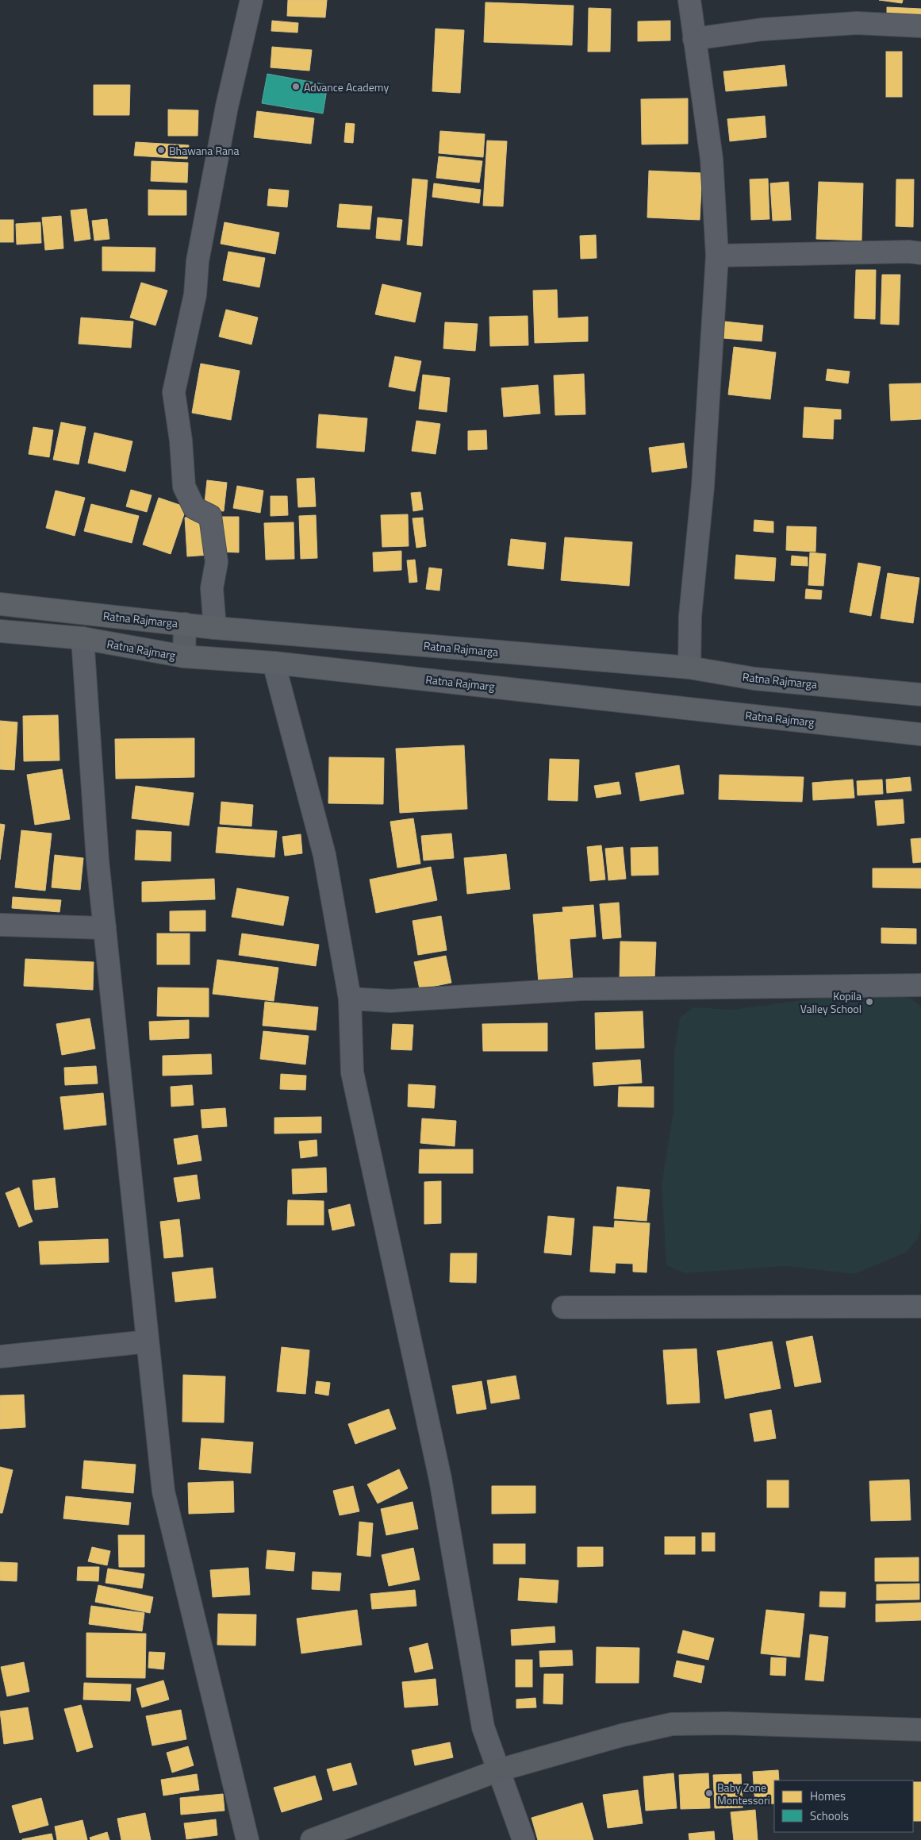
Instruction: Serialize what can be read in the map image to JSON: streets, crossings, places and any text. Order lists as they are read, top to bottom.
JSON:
{
  "streets": {
    "main road": ["Ratna Rajmarga", "Ratna Rajmarg"]
  },
  "places": [
    "Advance Academy",
    "Bhawana Rana",
    "Kopila Valley School",
    "Baby Zone Montessori"
  ],
  "legend": ["Homes", "Schools"]
}
